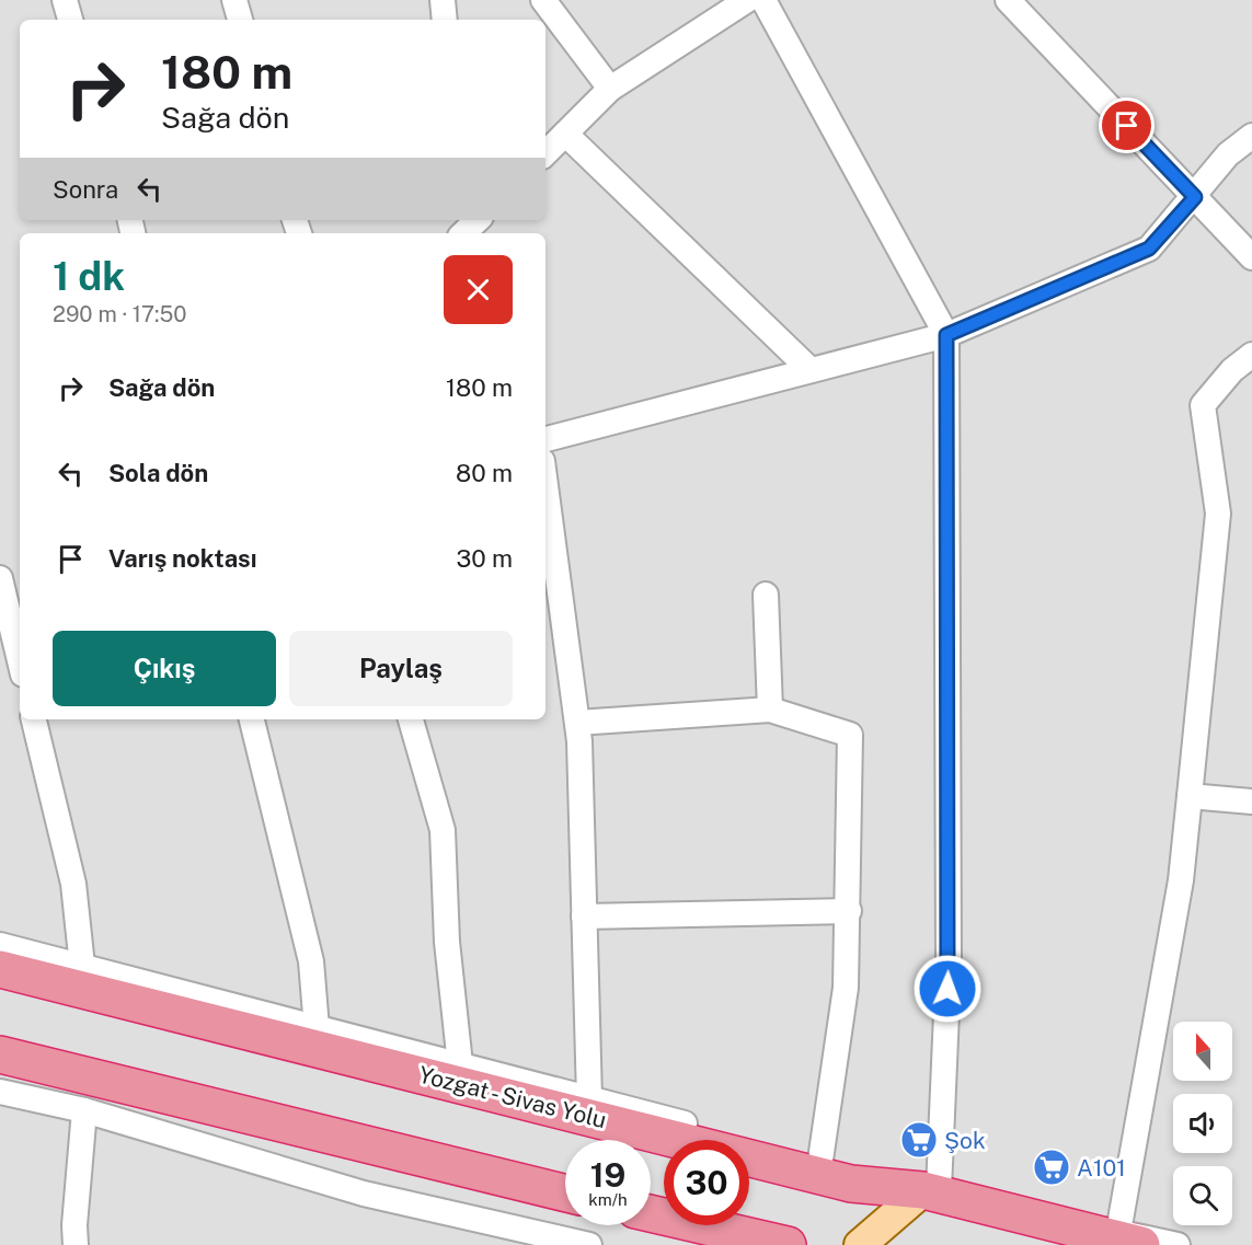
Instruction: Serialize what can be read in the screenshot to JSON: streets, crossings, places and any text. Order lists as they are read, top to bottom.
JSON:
{
  "streets": {
    "highway": ["Yozgat - Sivas Yolu"]
  },
  "places": {
    "supermarket": ["Şok", "A101"]
  },
  "north": "top",
  "page": {
    "turn": ["180 m", "Sağa dön"],
    "then": "Sonra",
    "heading": ["1 dk", "290 m · 17:50"],
    "list": [
      {
        "name": "Sağa dön",
        "value": "180 m"
      },
      {
        "name": "Sola dön",
        "value": "80 m"
      },
      {
        "name": "Varış noktası",
        "value": "30 m"
      }
    ],
    "buttons": ["Çıkış", "Paylaş"],
    "speed": "19 km/h",
    "limit": "30"
  }
}
